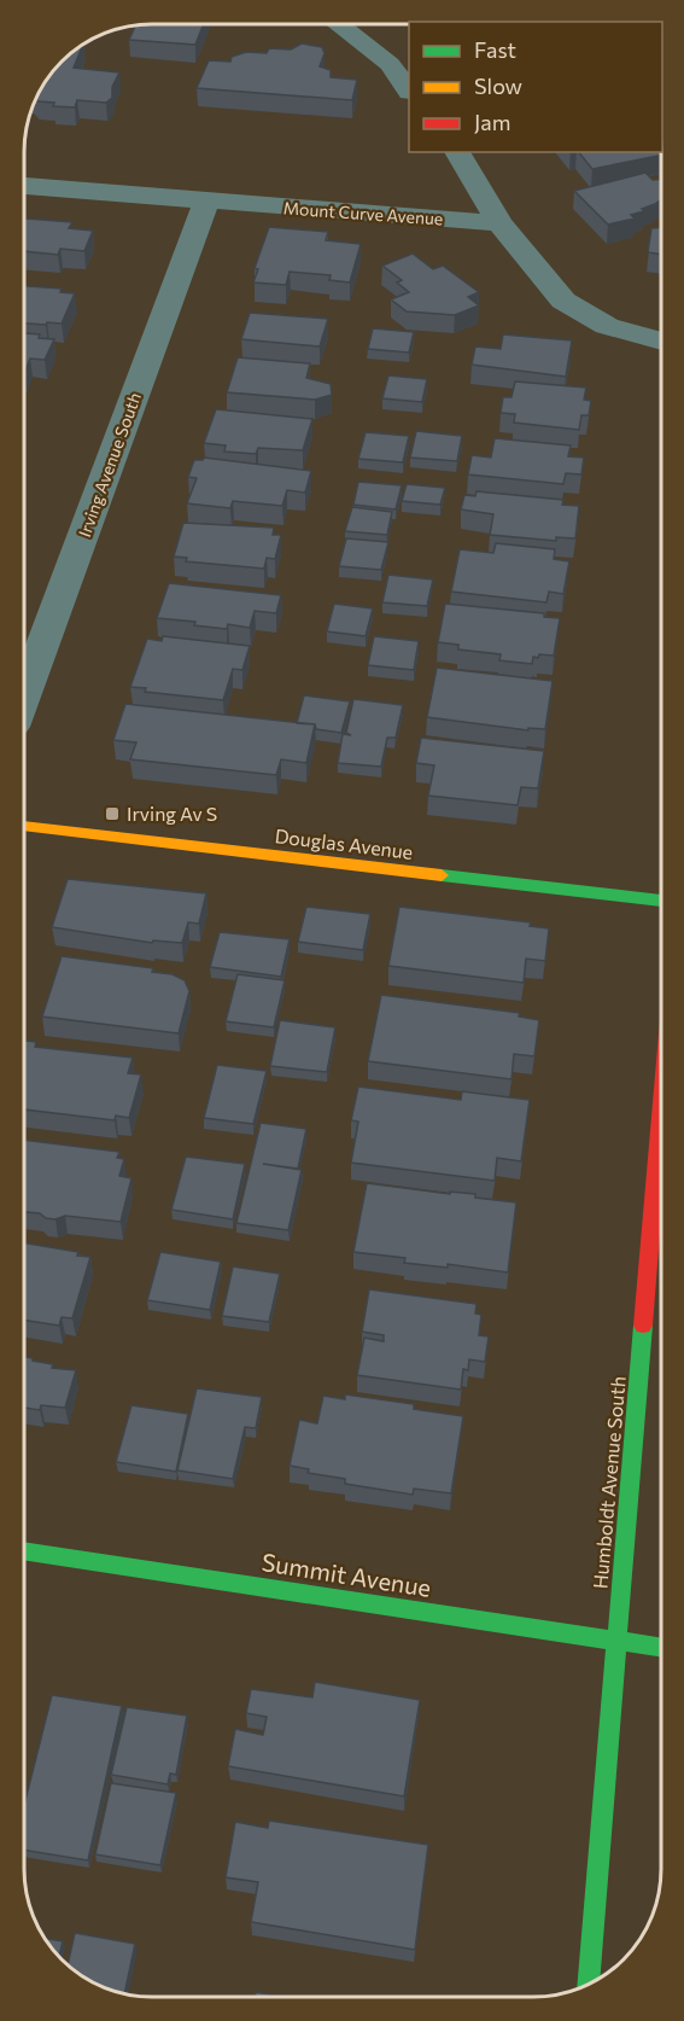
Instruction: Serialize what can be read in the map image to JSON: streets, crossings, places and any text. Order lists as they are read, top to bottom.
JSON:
{
  "streets": {
    "street": [
      "Mount Curve Avenue",
      "Irving Avenue South",
      "Douglas Avenue",
      "Humboldt Avenue South",
      "Summit Avenue"
    ]
  },
  "crossings": [
    ["Mount Curve Avenue", "Irving Avenue South"],
    ["Humboldt Avenue South", "Summit Avenue"]
  ],
  "places": {
    "transit": ["Irving Av S"]
  },
  "legend": ["Fast", "Slow", "Jam"]
}
